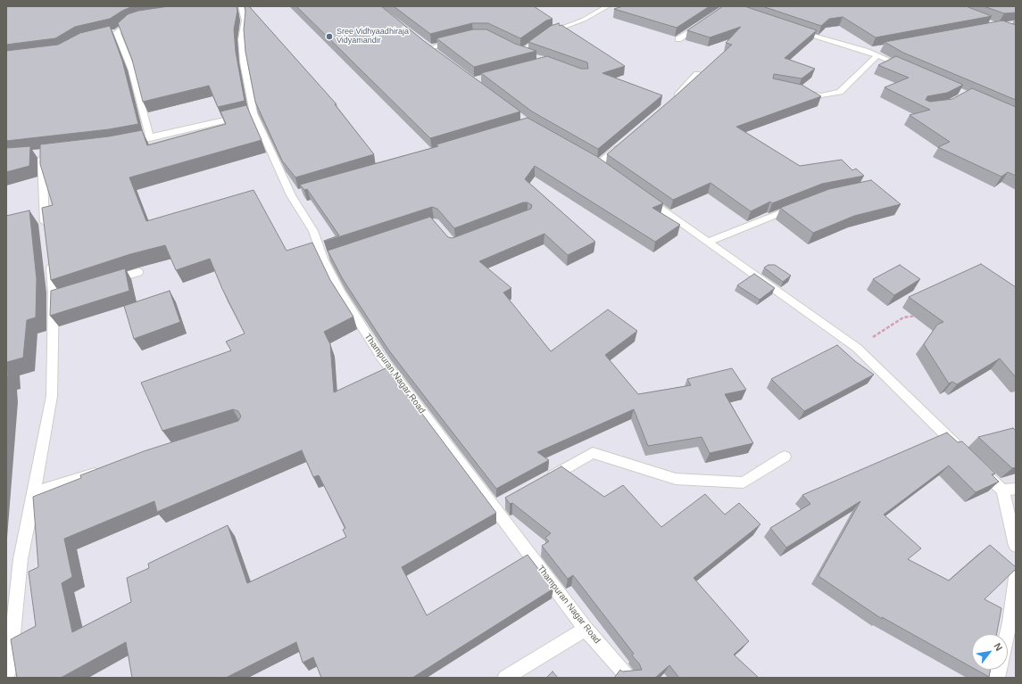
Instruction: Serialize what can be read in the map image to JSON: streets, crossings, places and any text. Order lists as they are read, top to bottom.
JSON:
{
  "streets": {
    "street": ["Thampuran Nagar Road"]
  },
  "places": ["Sree Vidhyaadhiraja Vidyamandir"],
  "north": "top right"
}
